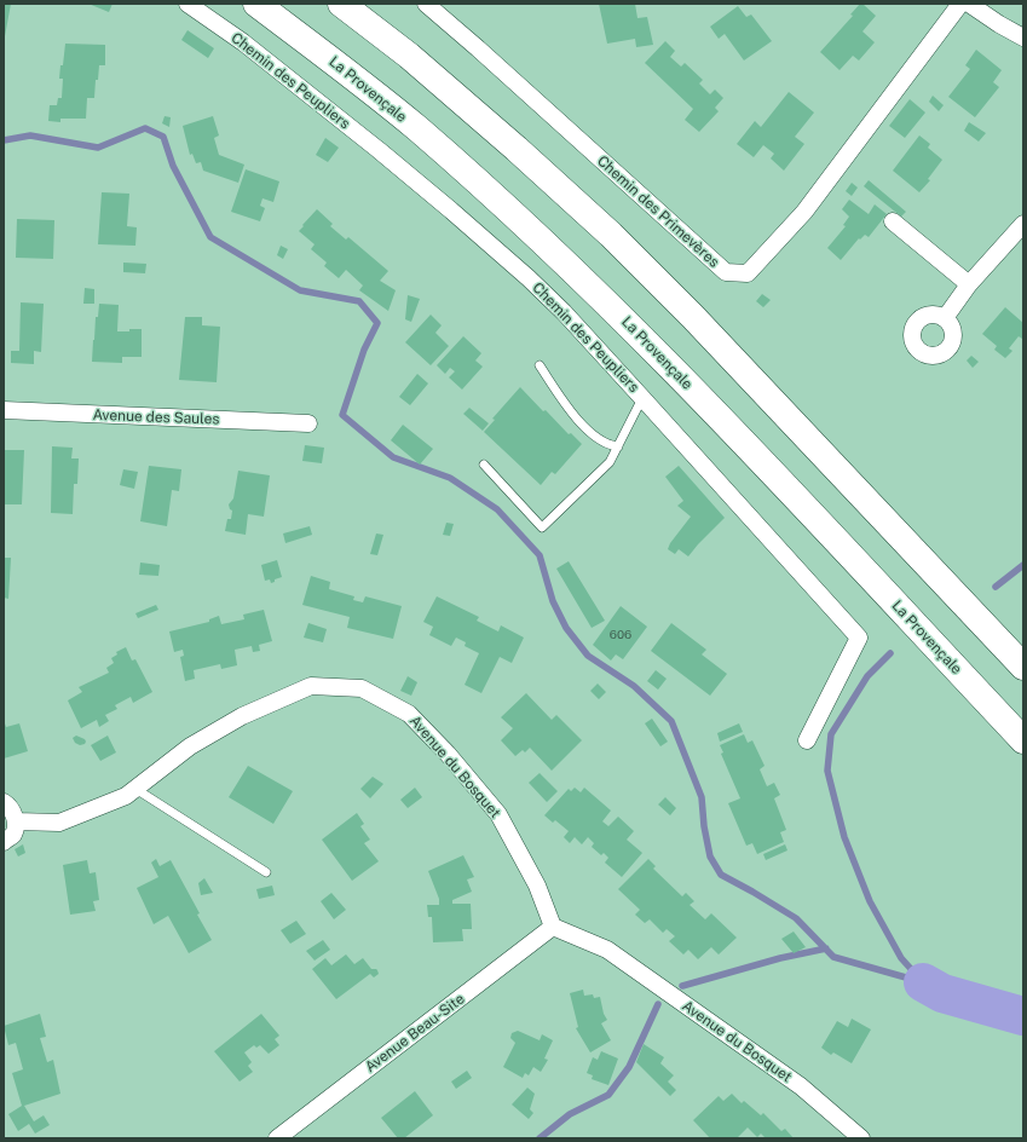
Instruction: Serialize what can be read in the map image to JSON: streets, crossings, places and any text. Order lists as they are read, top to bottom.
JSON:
{
  "streets": {
    "highway": ["La Provençale"],
    "street": [
      "Chemin des Peupliers",
      "Chemin des Primevères",
      "Avenue des Saules",
      "Avenue du Bosquet",
      "Avenue Beau-Site"
    ]
  },
  "crossings": [
    ["Avenue du Bosquet", "Avenue Beau-Site"]
  ],
  "house_numbers": ["606"]
}
